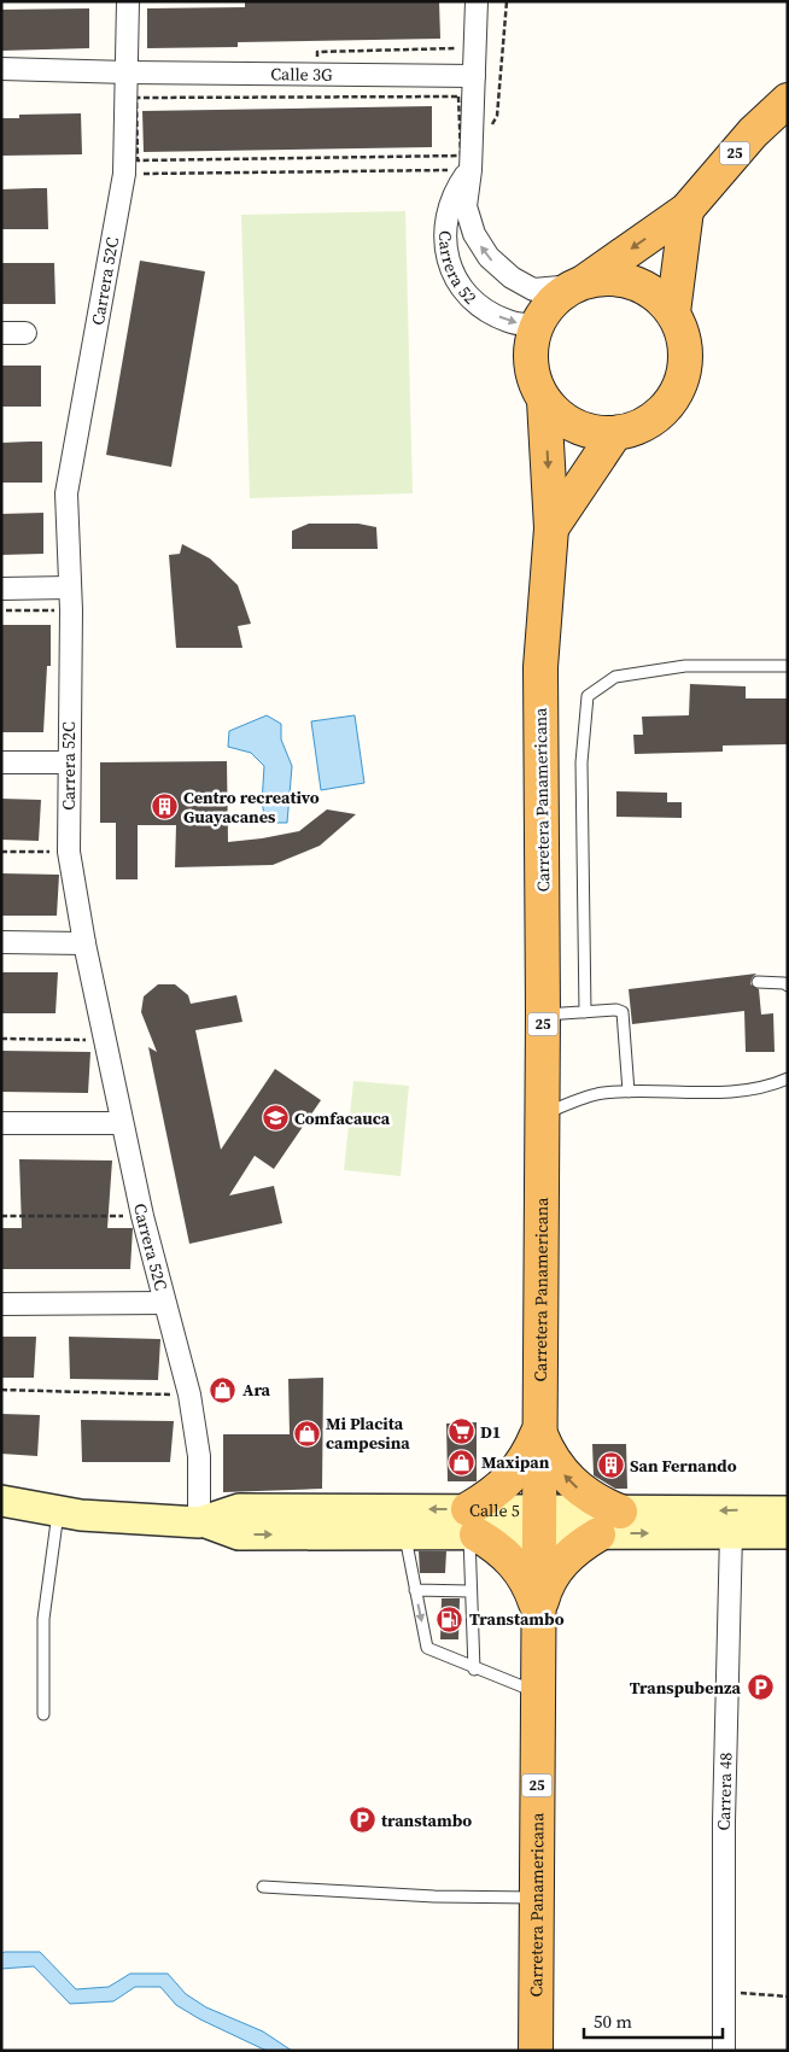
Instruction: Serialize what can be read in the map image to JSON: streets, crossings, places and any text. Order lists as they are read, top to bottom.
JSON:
{
  "streets": {
    "highway": ["25", "Carretera Panamericana"],
    "main road": ["Calle 5"],
    "street": [
      "Calle 3G",
      "Carrera 52",
      "Carrera 52C",
      "Carrera 48"
    ]
  },
  "crossings": [
    ["Calle 3G", "Carrera 52"],
    ["Calle 3G", "Carrera 52C"],
    ["25", "Carrera 52"],
    ["25", "Carretera Panamericana"],
    ["Carrera 52", "Carretera Panamericana"],
    ["Carrera 52C", "Calle 5"],
    ["Carretera Panamericana", "Calle 5"],
    ["Calle 5", "Carrera 48"]
  ],
  "places": {
    "building": ["Centro recreativo Guayacanes", "San Fernando"],
    "school or university": ["Comfacauca"],
    "shop": ["Ara", "Mi Placita campesina", "Maxipan"],
    "supermarket": ["D1"],
    "fuel station": ["Transtambo"],
    "parking": ["Transpubenza", "transtambo"]
  },
  "scale_bar": "50 m"
}
